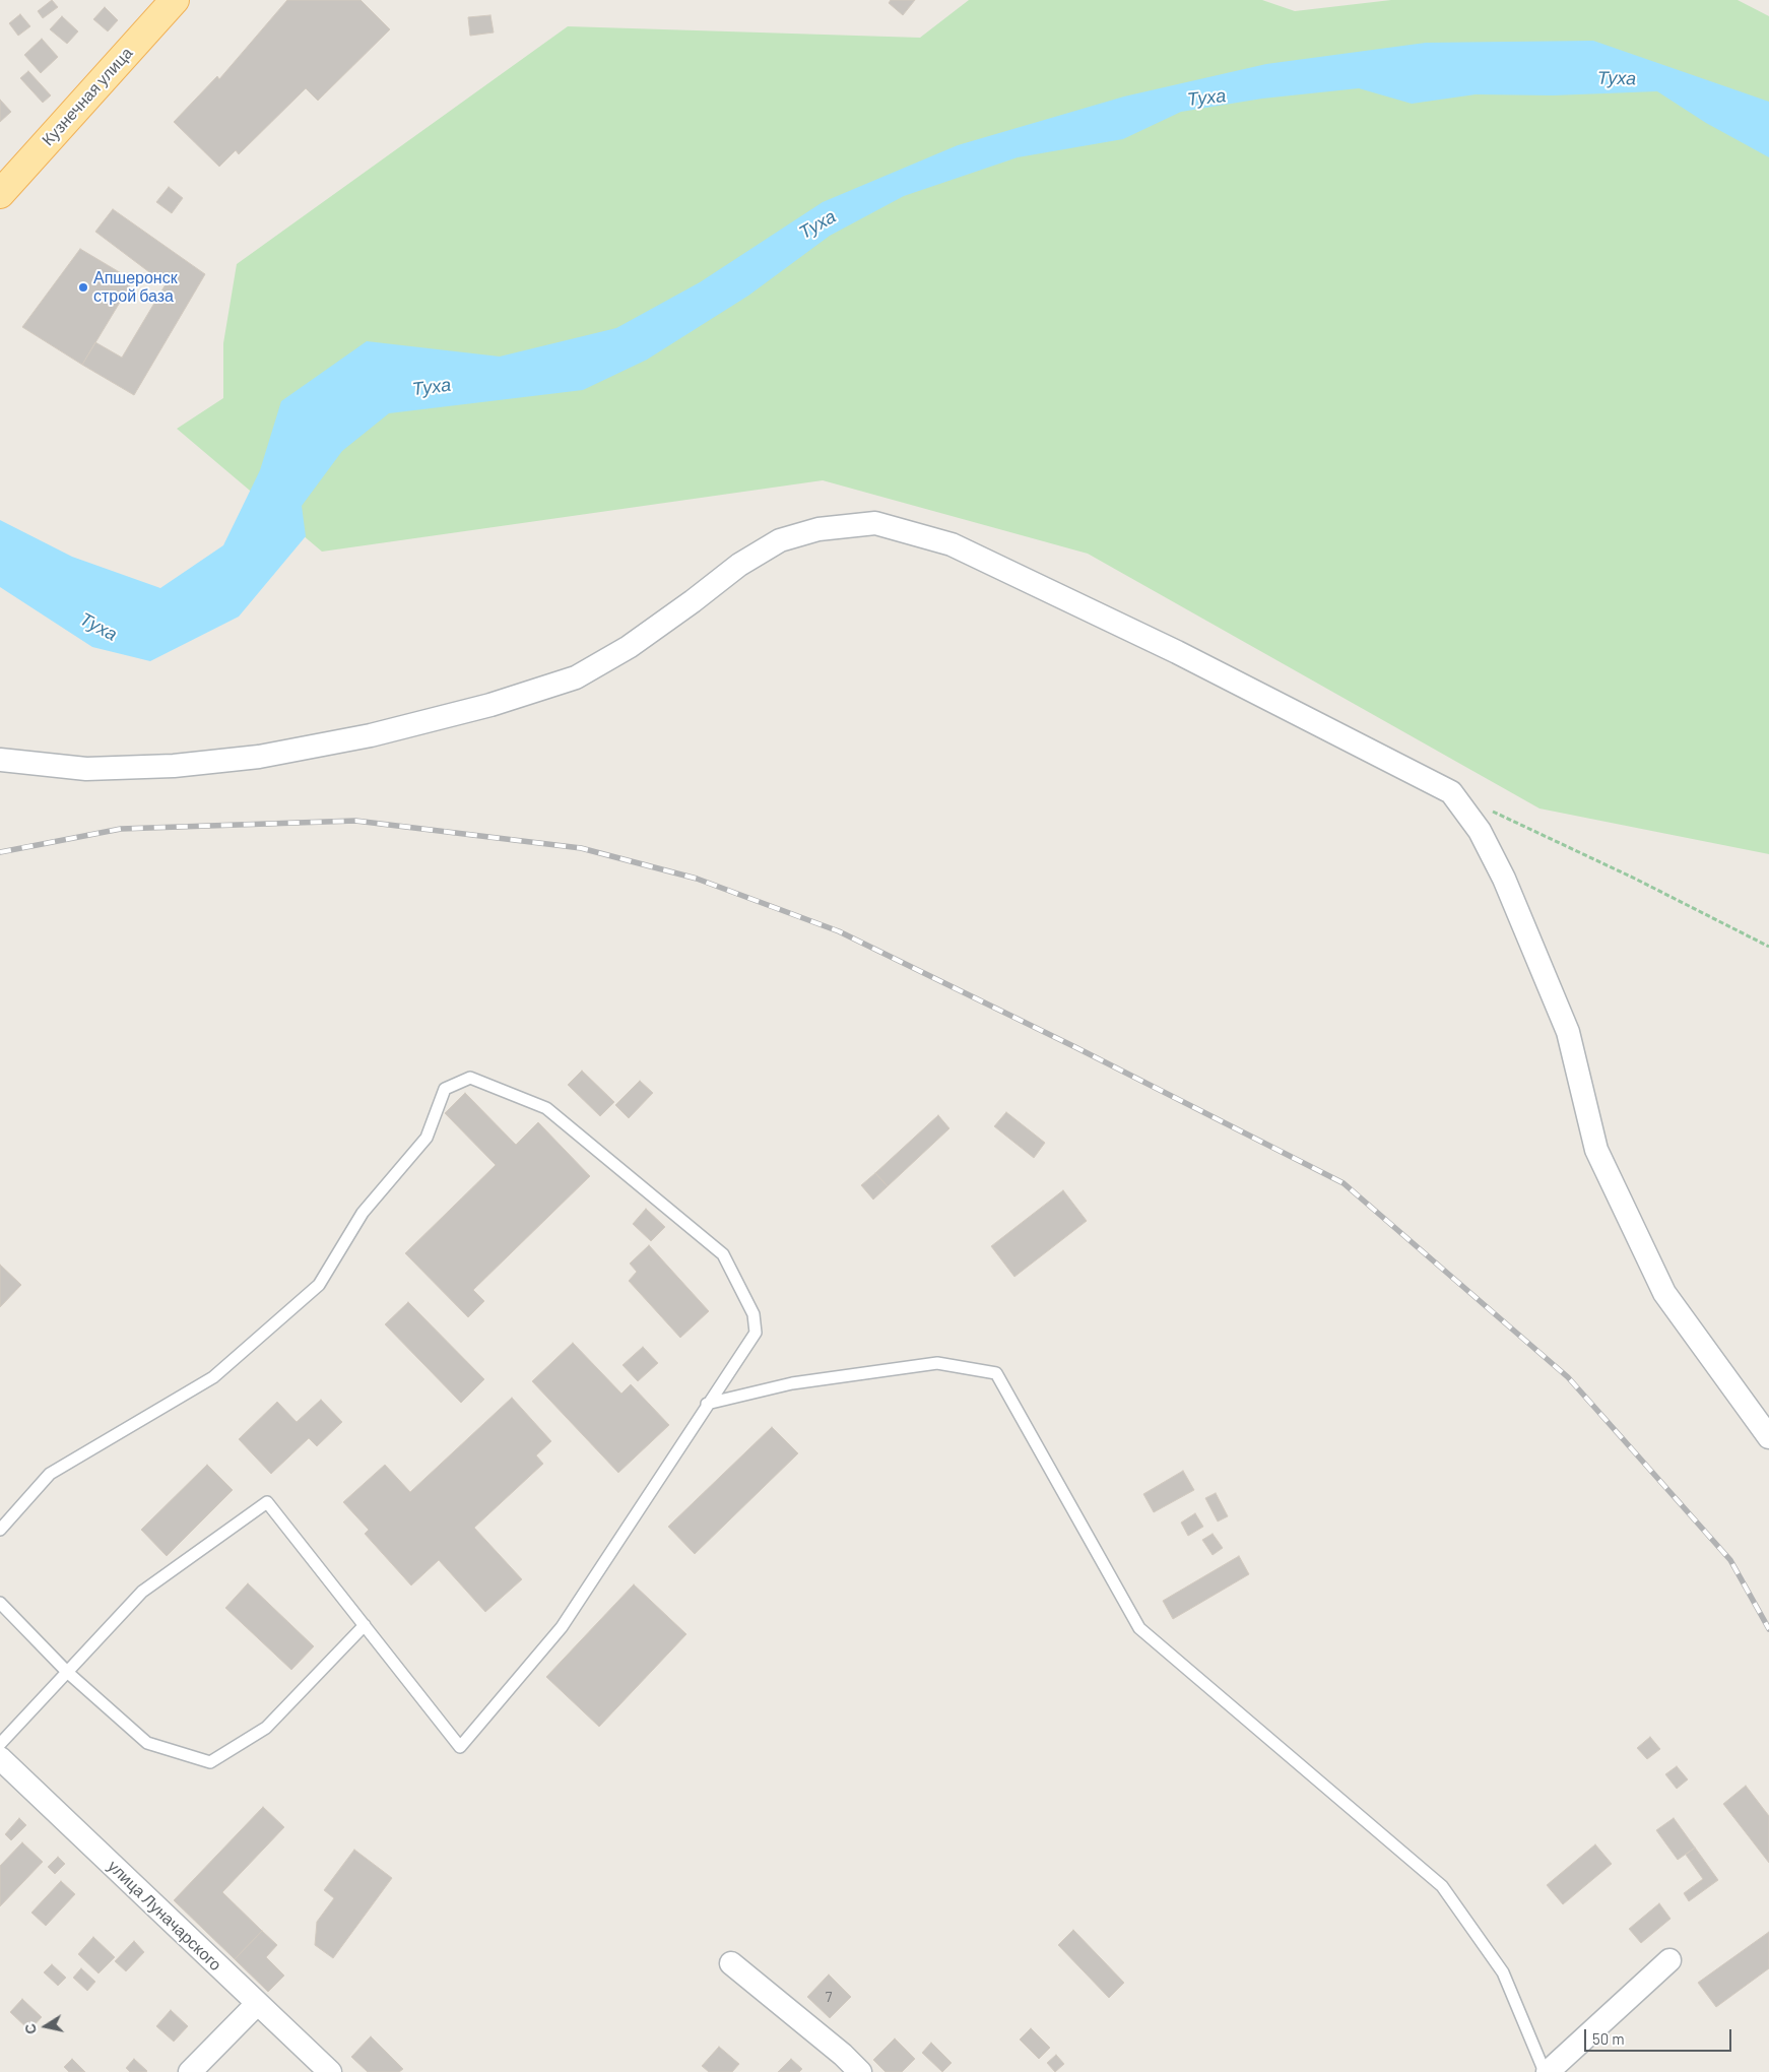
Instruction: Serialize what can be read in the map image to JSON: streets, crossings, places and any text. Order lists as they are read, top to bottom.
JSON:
{
  "streets": {
    "main road": ["Кузнечная улица"],
    "street": ["улица Луначарского"]
  },
  "water": ["Туха"],
  "places": ["Апшеронск строй база"],
  "house_numbers": ["7"],
  "scale_bar": "50 m",
  "north": "left"
}
